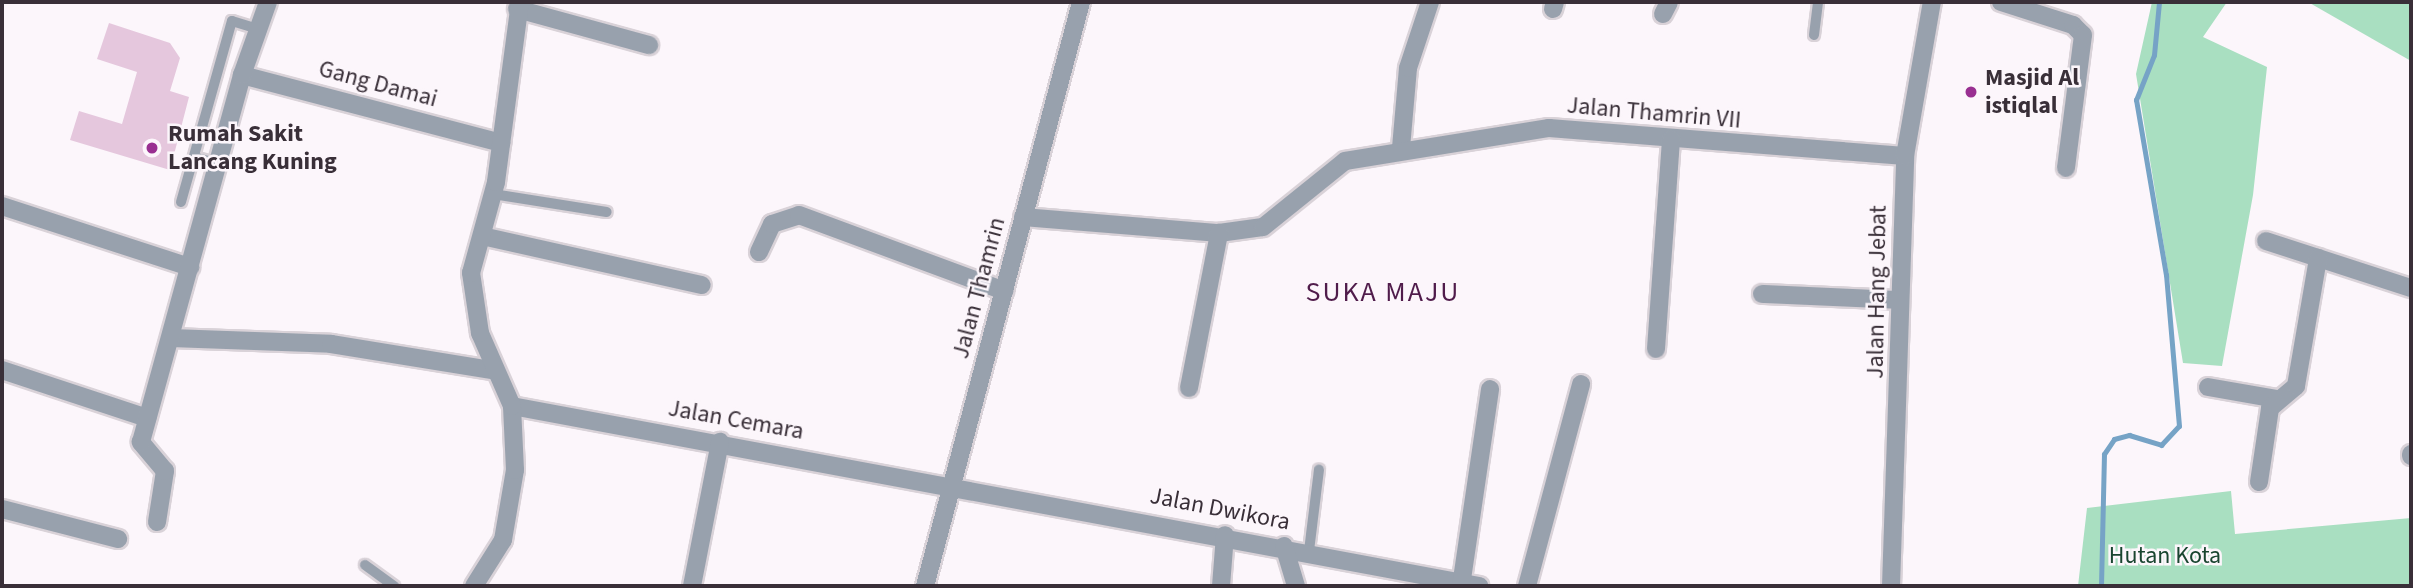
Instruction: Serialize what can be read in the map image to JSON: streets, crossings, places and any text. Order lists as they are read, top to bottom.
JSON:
{
  "streets": {
    "street": [
      "Gang Damai",
      "Jalan Thamrin VII",
      "Jalan Thamrin",
      "Jalan Hang Jebat",
      "Jalan Cemara",
      "Jalan Dwikora"
    ]
  },
  "crossings": [
    ["Jalan Thamrin VII", "Jalan Thamrin"],
    ["Jalan Thamrin VII", "Jalan Hang Jebat"],
    ["Jalan Thamrin", "Jalan Cemara"],
    ["Jalan Thamrin", "Jalan Dwikora"],
    ["Jalan Cemara", "Jalan Dwikora"]
  ],
  "districts": ["SUKA MAJU"],
  "parks": ["Hutan Kota"],
  "places": ["Masjid Al istiqlal", "Rumah Sakit Lancang Kuning"]
}
